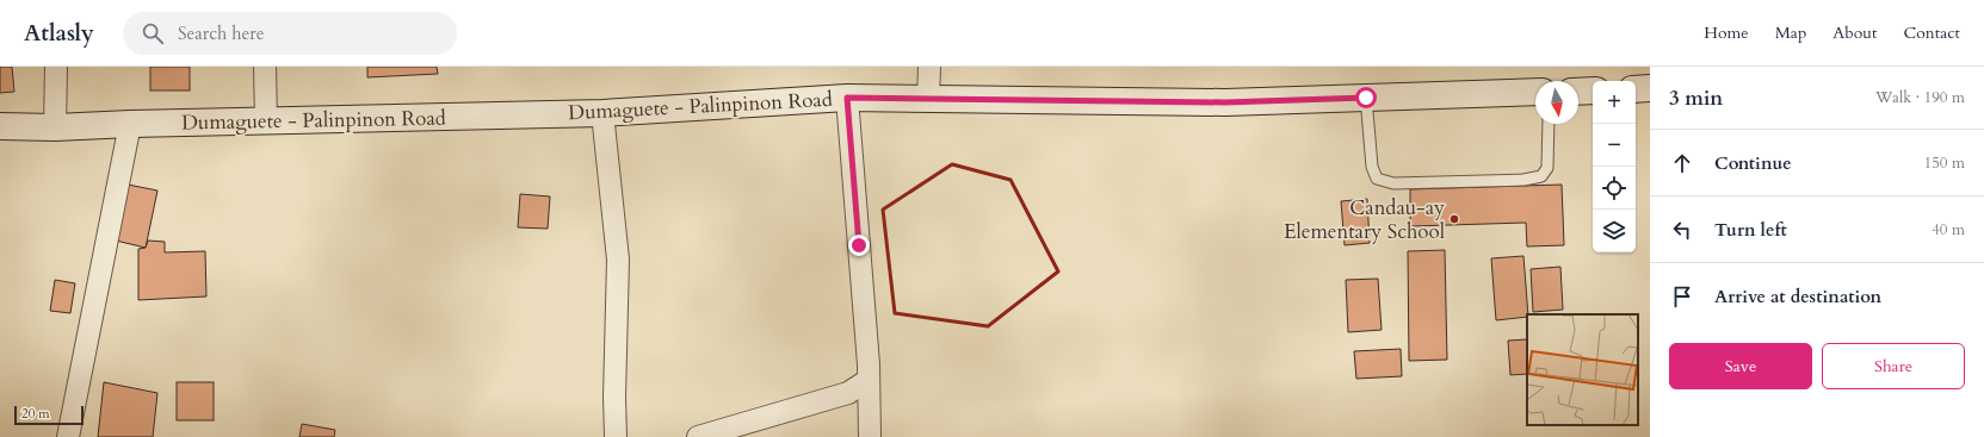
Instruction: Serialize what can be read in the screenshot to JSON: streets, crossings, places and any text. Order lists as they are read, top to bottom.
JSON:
{
  "streets": {
    "main road": ["Dumaguete - Palinpinon Road"]
  },
  "places": ["Candau-ay Elementary School"],
  "scale_bar": "20 m",
  "north": "bottom",
  "page": {
    "header": "Atlasly",
    "search": "Search here",
    "nav": [
      "Home",
      "Map",
      "About",
      "Contact"
    ],
    "heading": ["3 min", "Walk · 190 m"],
    "map_buttons": ["+", "−"],
    "list": [
      ["Continue", "150 m"],
      ["Turn left", "40 m"],
      "Arrive at destination"
    ],
    "buttons": ["Save", "Share"],
    "scale": "20 m"
  }
}
